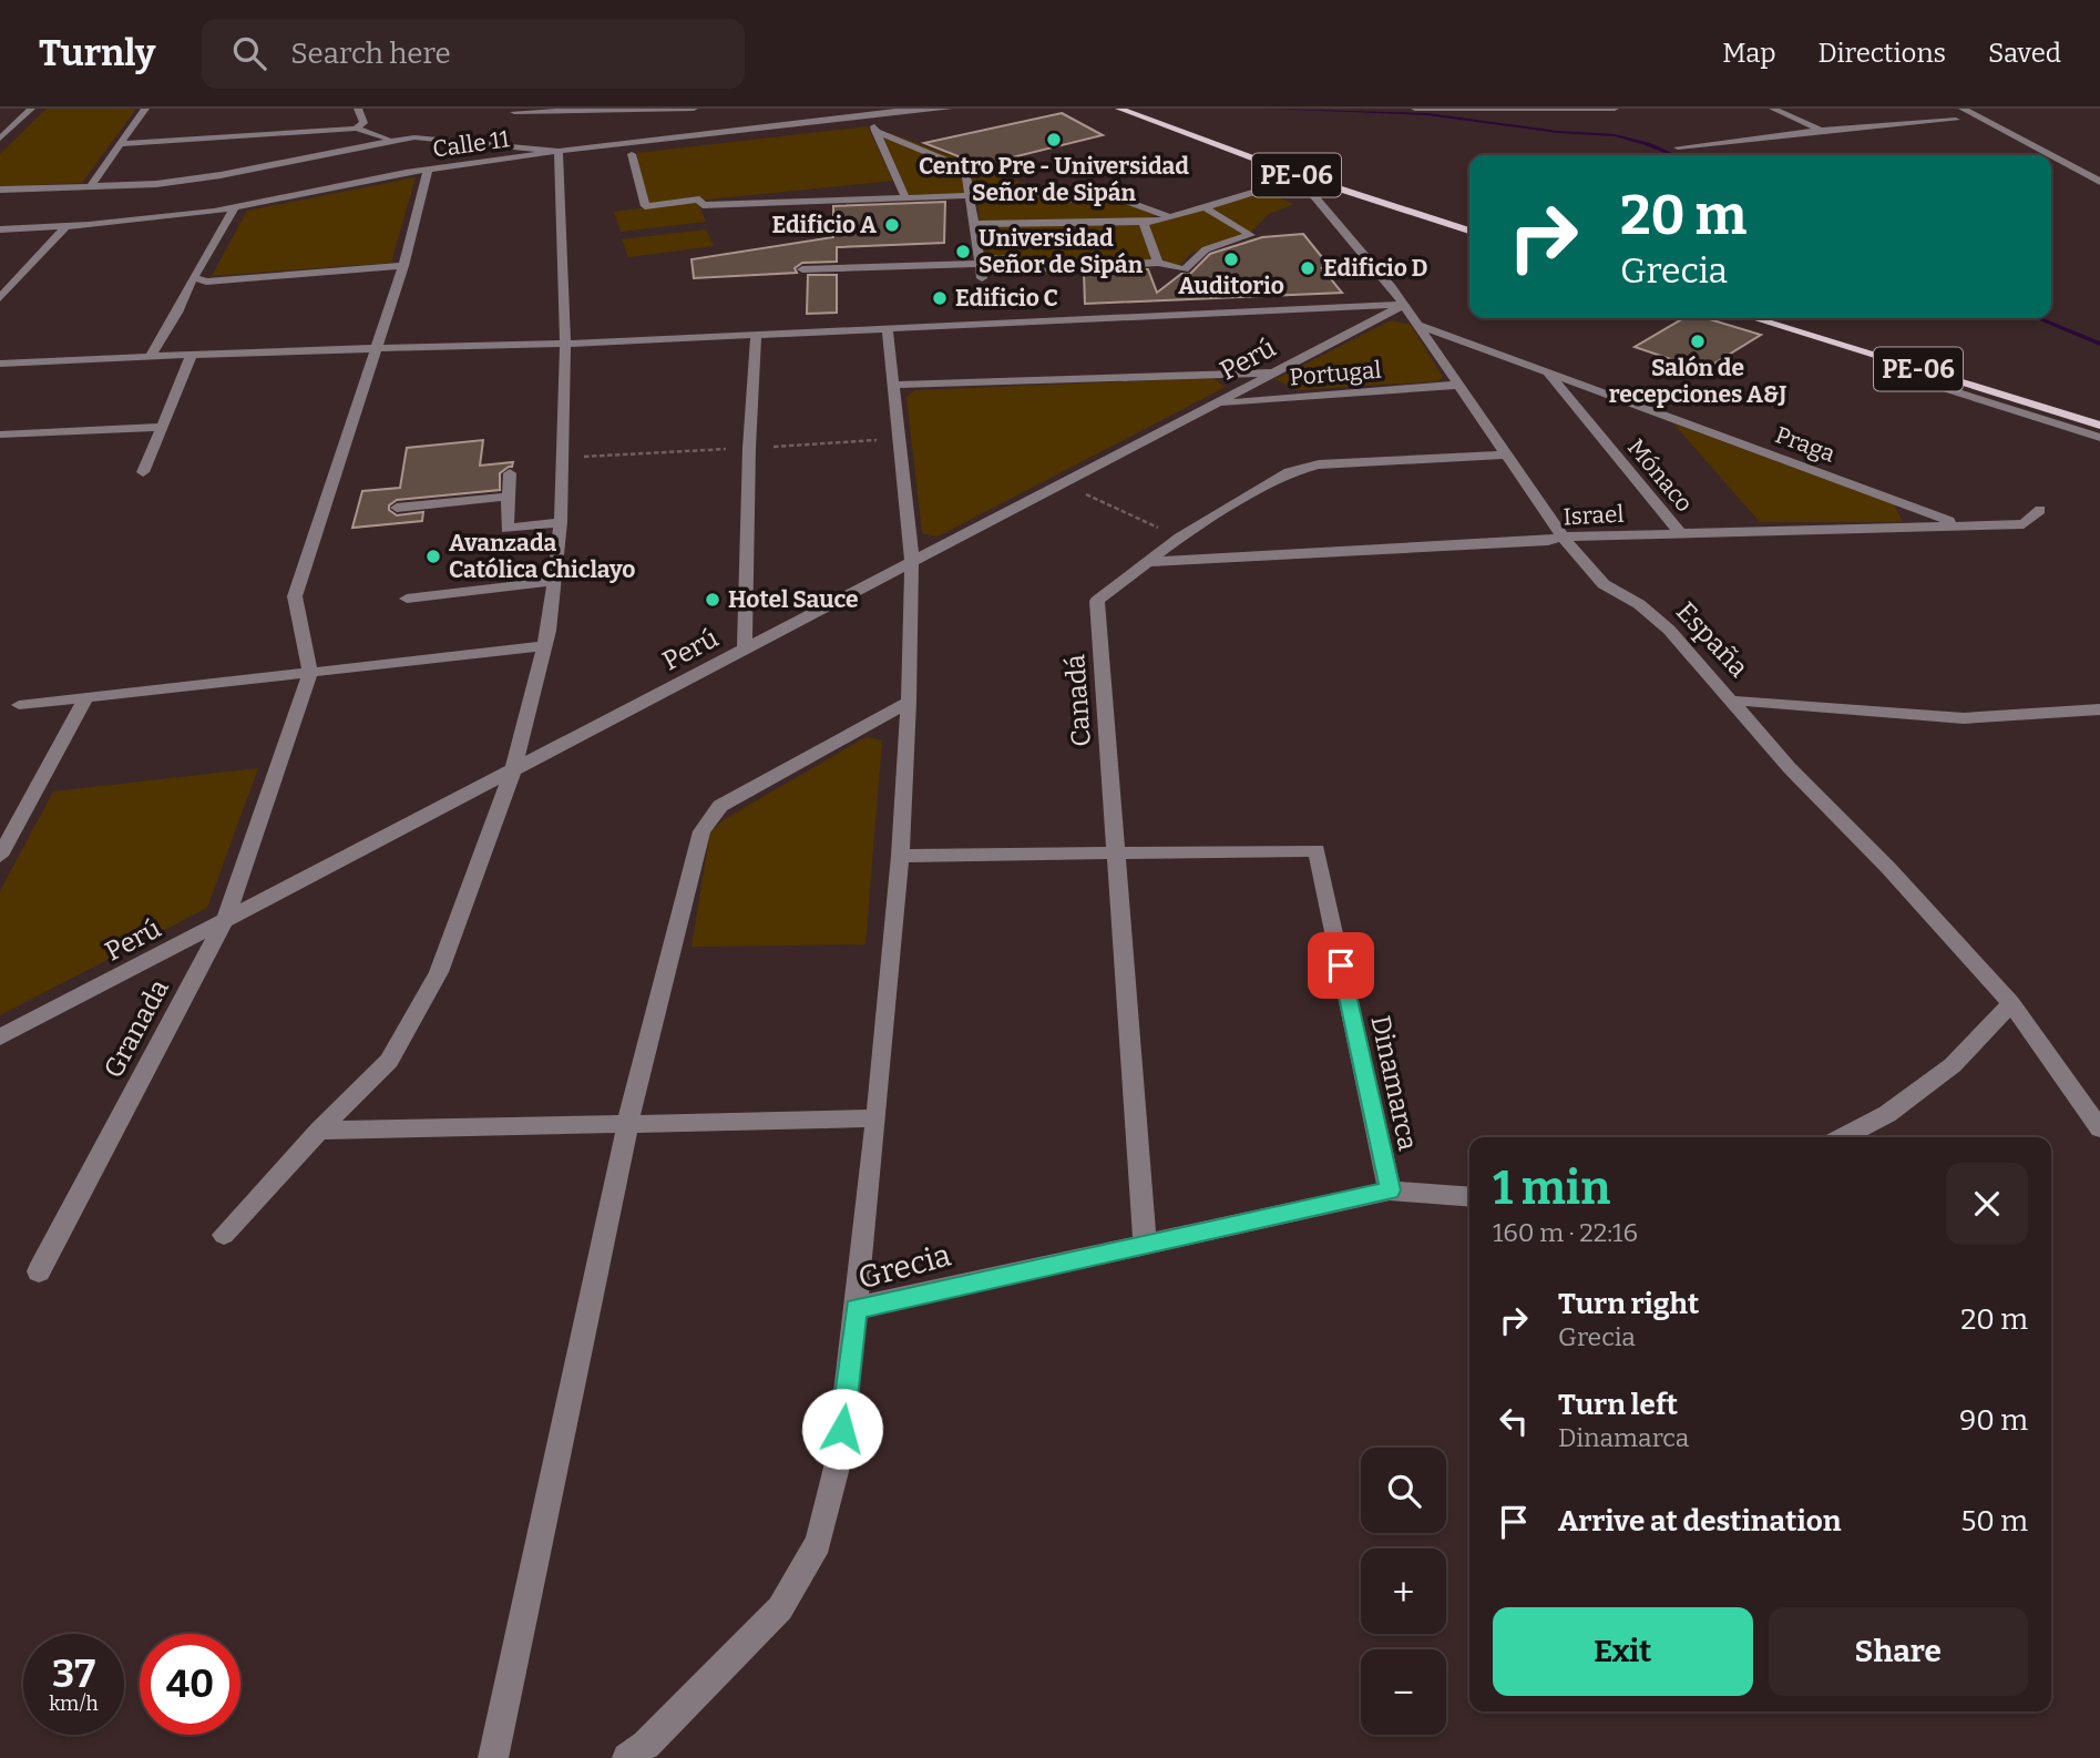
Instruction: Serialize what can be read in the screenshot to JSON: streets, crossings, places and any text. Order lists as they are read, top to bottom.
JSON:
{
  "streets": {
    "main road": ["PE-06"],
    "street": [
      "Calle 11",
      "Perú",
      "Portugal",
      "Praga",
      "Mónaco",
      "Israel",
      "España",
      "Canadá",
      "Granada",
      "Dinamarca",
      "Grecia"
    ]
  },
  "crossings": [
    ["PE-06", "España"],
    ["Perú", "Portugal"],
    ["Perú", "España"],
    ["Perú", "Granada"],
    ["Portugal", "España"],
    ["Praga", "Mónaco"],
    ["Praga", "Israel"],
    ["Praga", "España"],
    ["Mónaco", "Israel"],
    ["Israel", "España"],
    ["Israel", "Canadá"],
    ["España", "Canadá"],
    ["Canadá", "Dinamarca"],
    ["Canadá", "Grecia"],
    ["Dinamarca", "Grecia"]
  ],
  "places": [
    "Centro Pre - Universidad Señor de Sipán",
    "Edificio A",
    "Universidad Señor de Sipán",
    "Auditorio",
    "Edificio D",
    "Edificio C",
    "Salón de recepciones A&J",
    "Avanzada Católica Chiclayo",
    "Hotel Sauce"
  ],
  "page": {
    "header": "Turnly",
    "search": "Search here",
    "nav": ["Map", "Directions", "Saved"],
    "turn": ["20 m", "Grecia"],
    "heading": ["1 min", "160 m · 22:16"],
    "list": [
      {
        "name": "Turn right",
        "note": "Grecia",
        "value": "20 m"
      },
      {
        "name": "Turn left",
        "note": "Dinamarca",
        "value": "90 m"
      },
      {
        "name": "Arrive at destination",
        "value": "50 m"
      }
    ],
    "map_buttons": ["+", "−"],
    "buttons": ["Exit", "Share"],
    "speed": "37 km/h",
    "limit": "40"
  }
}
